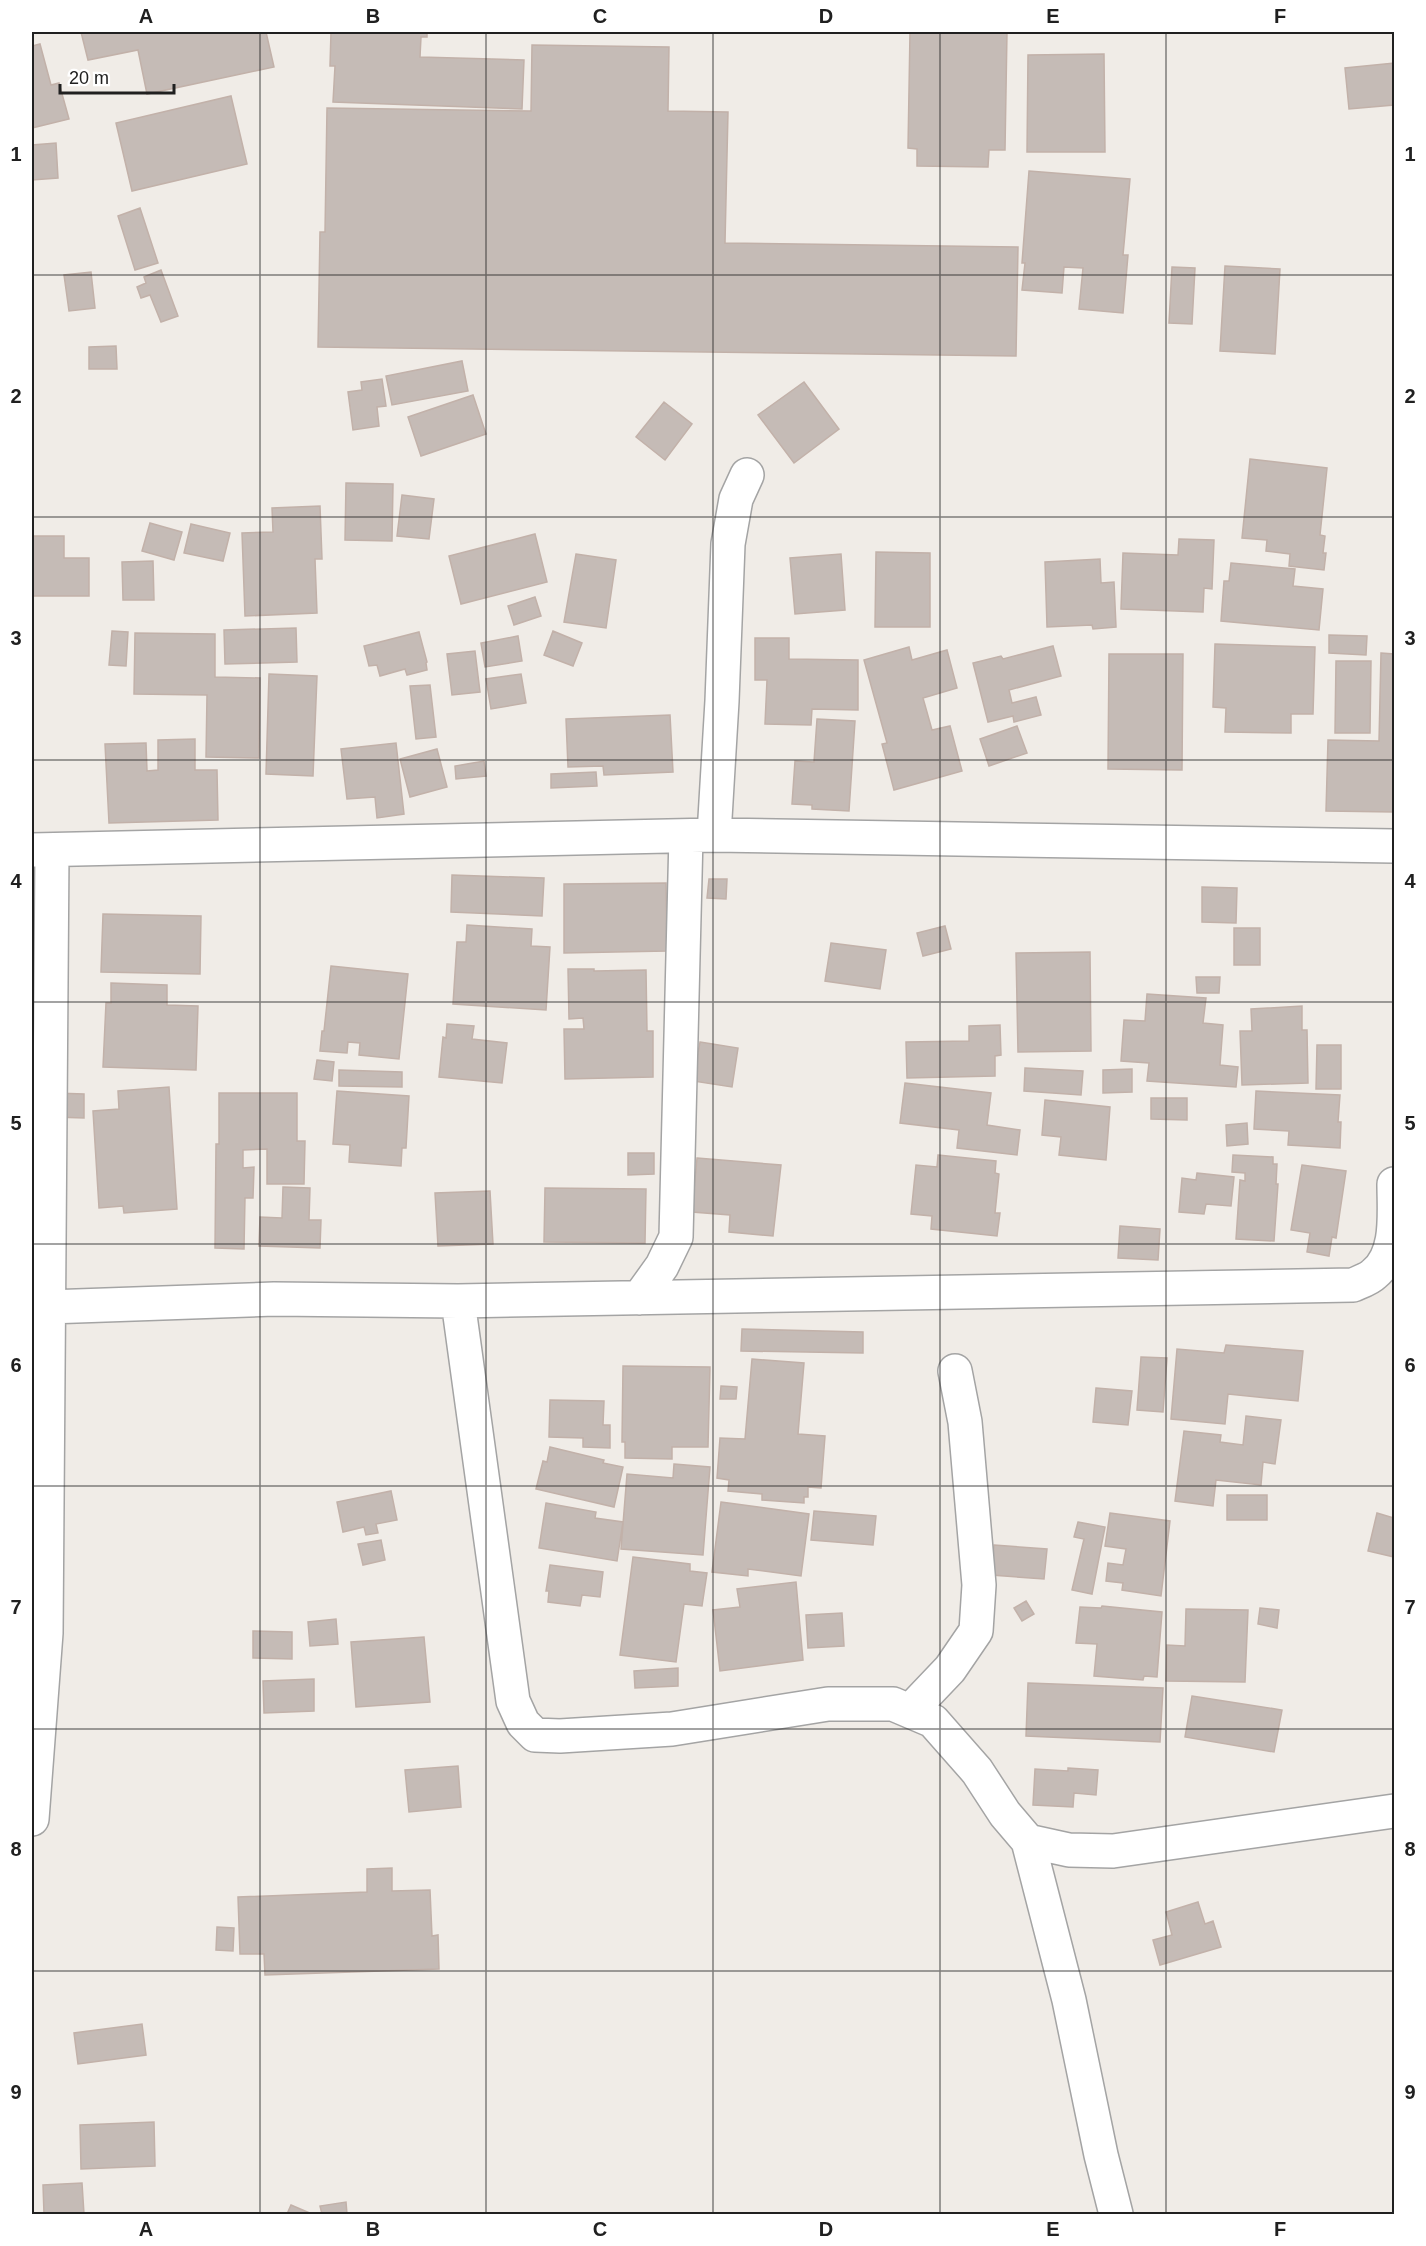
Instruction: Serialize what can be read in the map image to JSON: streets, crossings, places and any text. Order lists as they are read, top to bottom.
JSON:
{
  "scale_bar": "20 m",
  "grid": {
    "columns": [
      "A",
      "B",
      "C",
      "D",
      "E",
      "F"
    ],
    "rows": [
      "1",
      "2",
      "3",
      "4",
      "5",
      "6",
      "7",
      "8",
      "9"
    ]
  }
}
